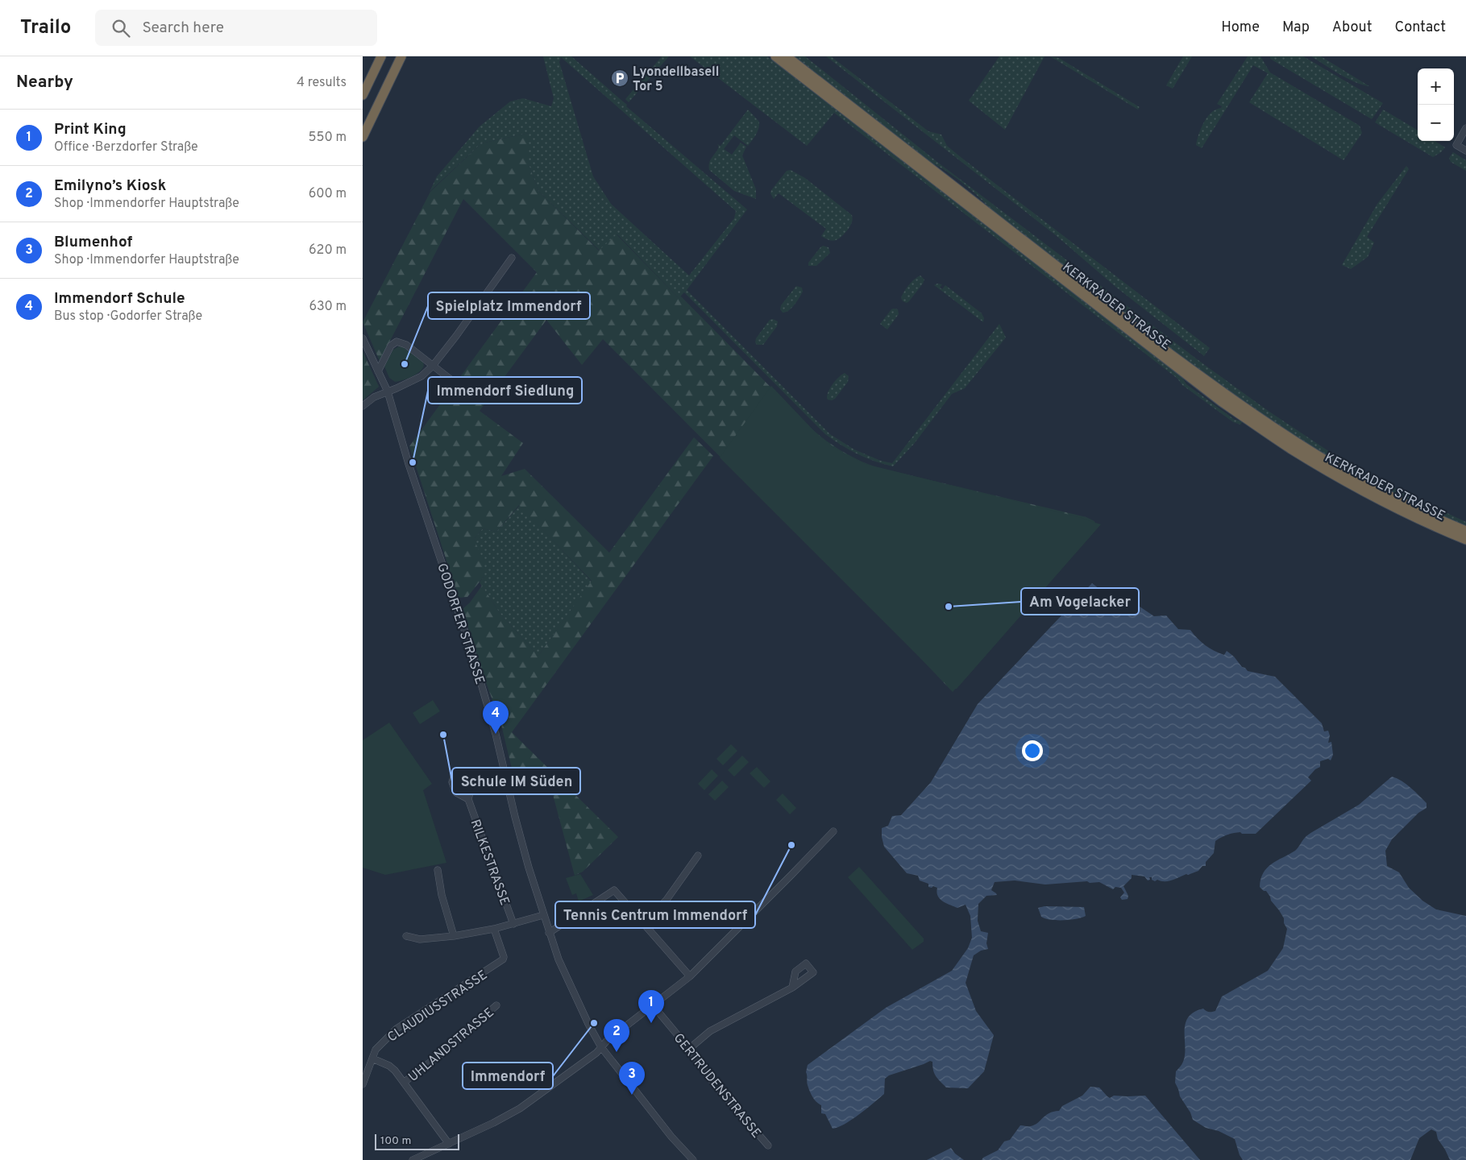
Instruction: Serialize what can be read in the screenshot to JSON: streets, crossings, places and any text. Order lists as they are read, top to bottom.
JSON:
{
  "streets": {
    "highway": ["KERKRADER STRASSE"],
    "street": [
      "GODORFER STRASSE",
      "RILKESTRASSE",
      "CLAUDIUSSTRASSE",
      "UHLANDSTRASSE",
      "GERTRUDENSTRASSE"
    ]
  },
  "places": {
    "parking": ["Lyondellbasell Tor 5"],
    "other": [
      "Spielplatz Immendorf",
      "Immendorf Siedlung",
      "Am Vogelacker",
      "Schule IM Süden",
      "Tennis Centrum Immendorf",
      "Immendorf"
    ]
  },
  "scale_bar": "100 m",
  "page": {
    "header": "Trailo",
    "search": "Search here",
    "nav": [
      "Home",
      "Map",
      "About",
      "Contact"
    ],
    "heading": ["Nearby", "4 results"],
    "map_buttons": ["+", "−"],
    "list": [
      {
        "mark": "1",
        "name": "Print King",
        "note": "Office · Berzdorfer Straße",
        "value": "550 m"
      },
      {
        "mark": "2",
        "name": "Emilyno’s Kiosk",
        "note": "Shop · Immendorfer Hauptstraße",
        "value": "600 m"
      },
      {
        "mark": "3",
        "name": "Blumenhof",
        "note": "Shop · Immendorfer Hauptstraße",
        "value": "620 m"
      },
      {
        "mark": "4",
        "name": "Immendorf Schule",
        "note": "Bus stop · Godorfer Straße",
        "value": "630 m"
      }
    ],
    "pins": [
      "4",
      "1",
      "2",
      "3"
    ],
    "scale": "100 m"
  }
}
